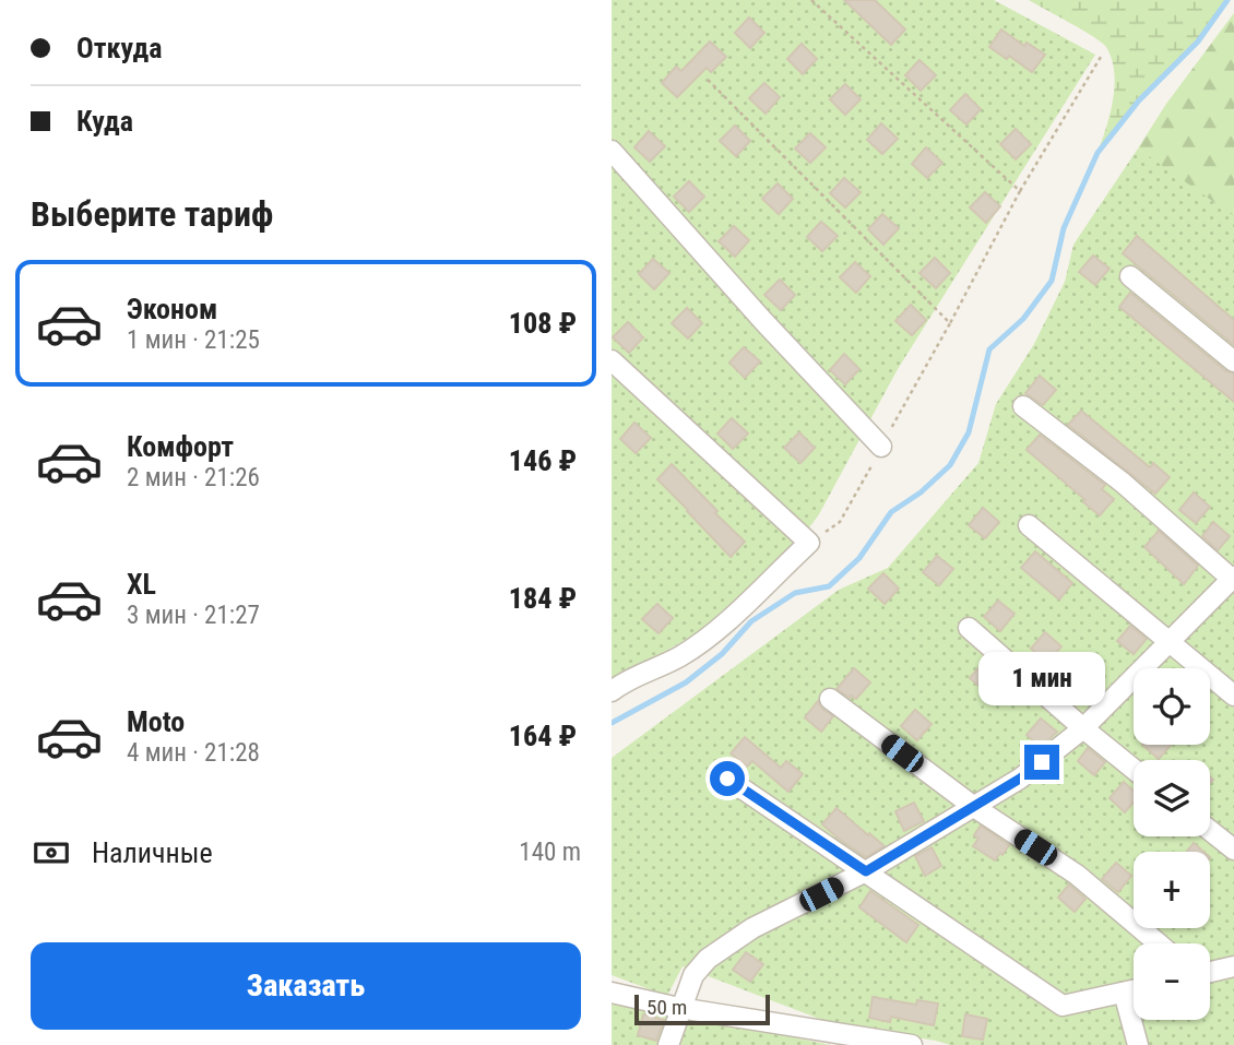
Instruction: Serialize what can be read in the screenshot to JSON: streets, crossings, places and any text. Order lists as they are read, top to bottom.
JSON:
{
  "scale_bar": "50 m",
  "page": {
    "banner": ["Откуда", "Куда"],
    "heading": "Выберите тариф",
    "list": [
      {
        "name": "Эконом",
        "note": "1 мин · 21:25",
        "value": "108 ₽"
      },
      {
        "name": "Комфорт",
        "note": "2 мин · 21:26",
        "value": "146 ₽"
      },
      {
        "name": "XL",
        "note": "3 мин · 21:27",
        "value": "184 ₽"
      },
      {
        "name": "Moto",
        "note": "4 мин · 21:28",
        "value": "164 ₽"
      }
    ],
    "bubble": "1 мин",
    "map_buttons": ["+", "−"],
    "pay": ["Наличные", "140 m"],
    "buttons": "Заказать",
    "scale": "50 m"
  }
}
